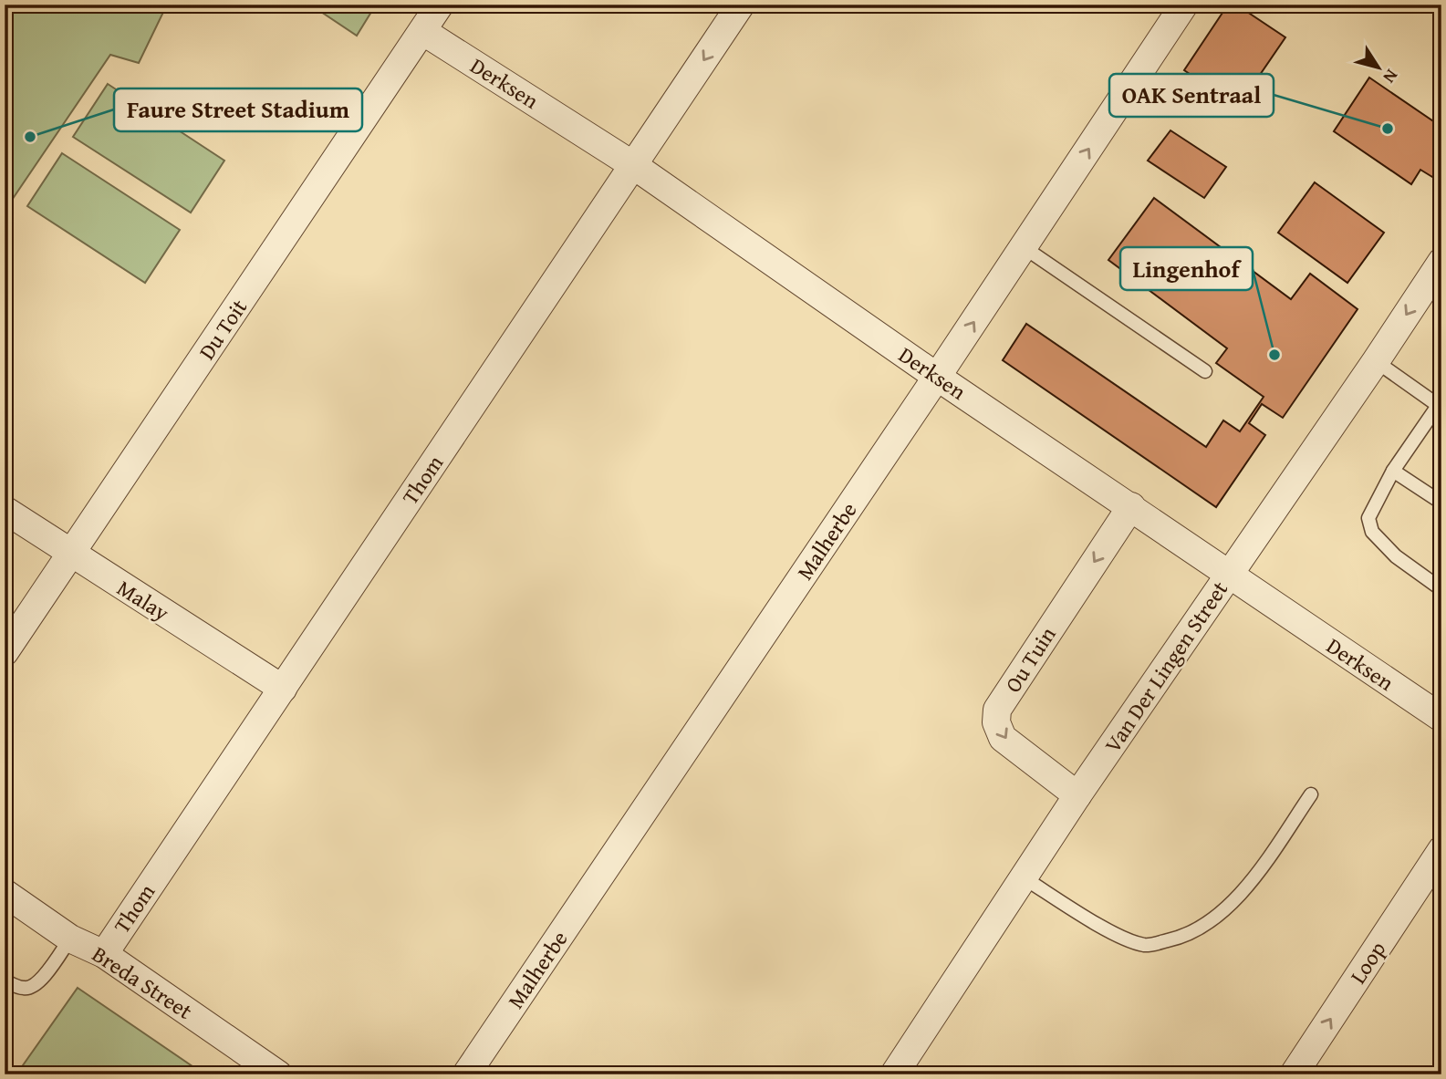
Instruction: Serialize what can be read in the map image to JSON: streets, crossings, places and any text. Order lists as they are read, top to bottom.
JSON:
{
  "streets": {
    "street": [
      "Derksen",
      "Du Toit",
      "Thom",
      "Malherbe",
      "Malay",
      "Ou Tuin",
      "Van Der Lingen Street",
      "Loop",
      "Breda Street"
    ]
  },
  "crossings": [
    ["Derksen", "Du Toit"],
    ["Derksen", "Thom"],
    ["Derksen", "Malherbe"],
    ["Derksen", "Ou Tuin"],
    ["Derksen", "Van Der Lingen Street"],
    ["Du Toit", "Malay"],
    ["Thom", "Malay"],
    ["Thom", "Breda Street"],
    ["Ou Tuin", "Van Der Lingen Street"]
  ],
  "one_way": ["Ou Tuin", "Loop"],
  "places": ["OAK Sentraal", "Faure Street Stadium", "Lingenhof"],
  "north": "bottom right"
}
